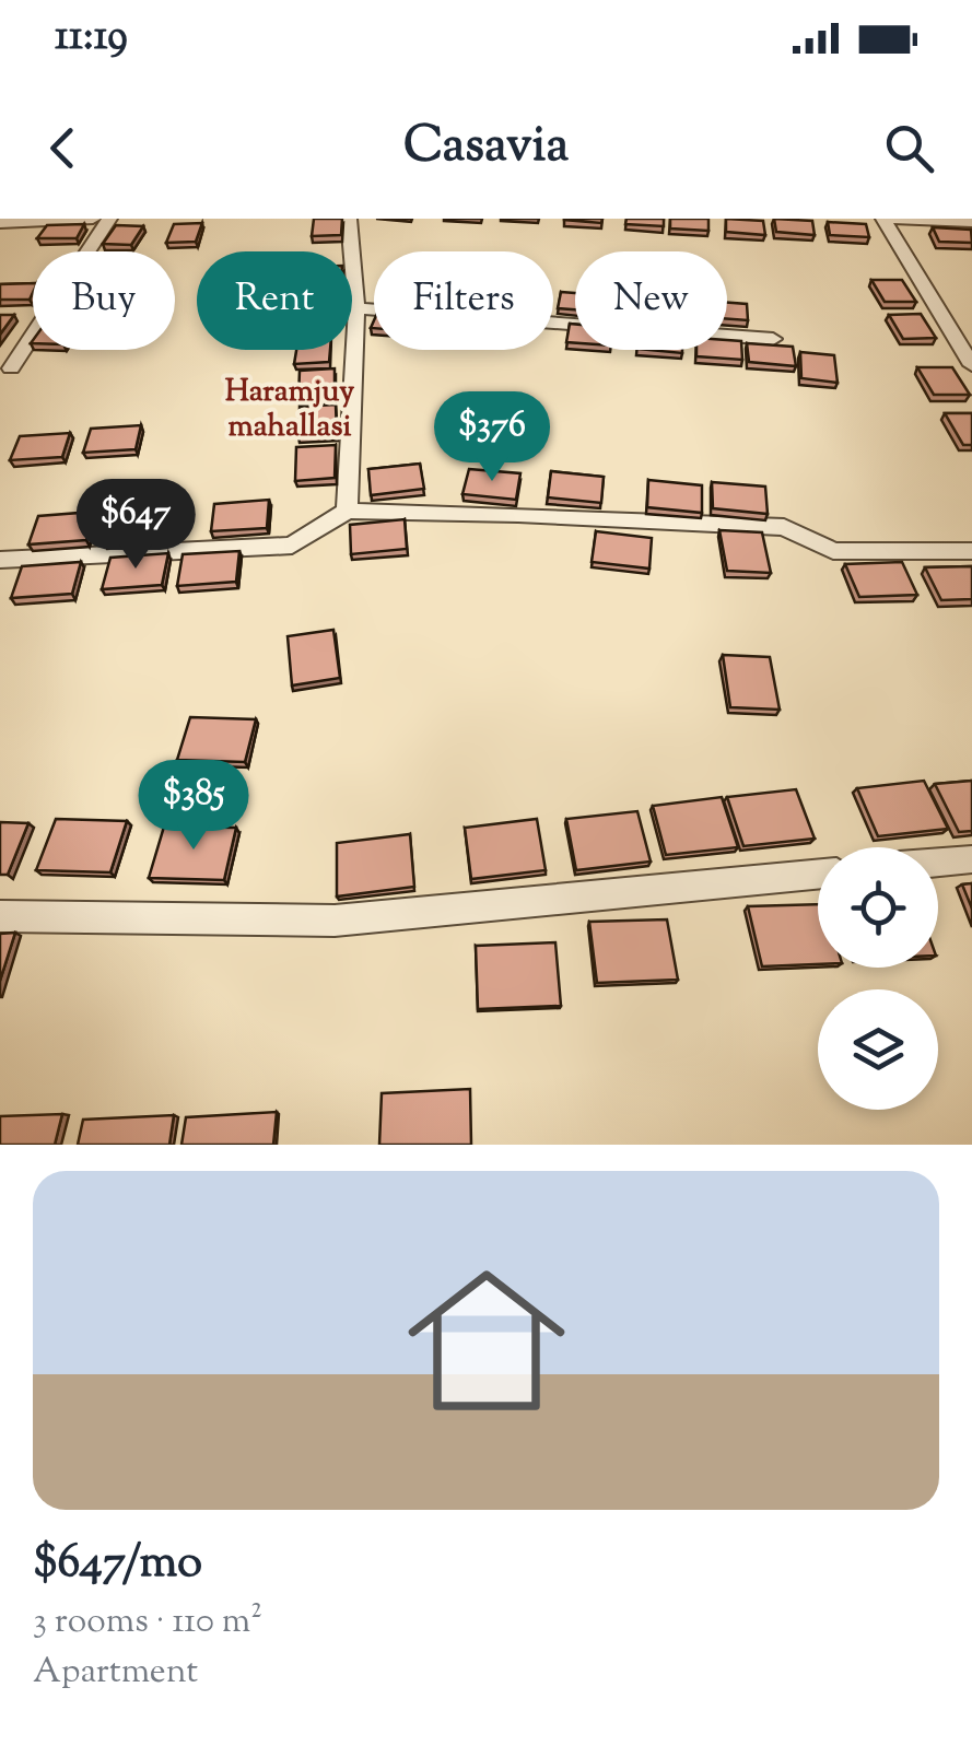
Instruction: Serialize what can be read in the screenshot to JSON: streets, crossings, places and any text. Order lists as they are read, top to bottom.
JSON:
{
  "districts": ["Haramjuy mahallasi"],
  "page": {
    "status": "11:19",
    "header": "Casavia",
    "chip": [
      "Buy",
      "Rent",
      "Filters",
      "New"
    ],
    "price": ["$376", "$647", "$385"],
    "list": [
      {
        "name": "$647/mo",
        "note": "3 rooms · 110 m² · Apartment"
      }
    ]
  }
}
